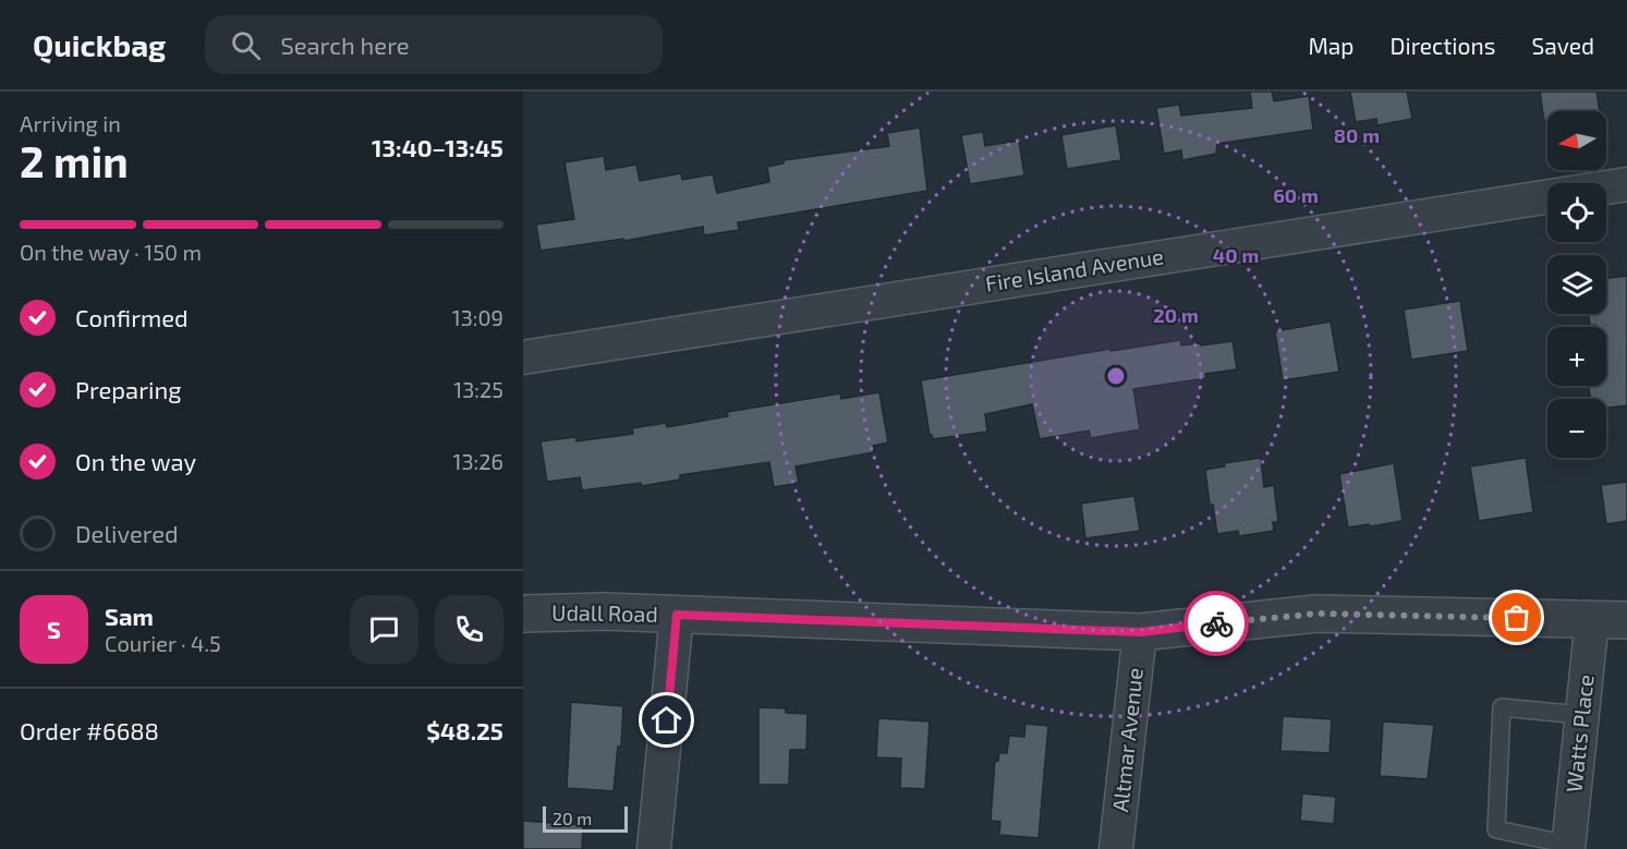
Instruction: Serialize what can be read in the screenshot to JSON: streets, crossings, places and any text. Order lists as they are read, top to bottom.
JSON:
{
  "streets": {
    "street": [
      "Fire Island Avenue",
      "Udall Road",
      "Watts Place",
      "Altmar Avenue"
    ]
  },
  "crossings": [
    ["Udall Road", "Watts Place"],
    ["Udall Road", "Altmar Avenue"]
  ],
  "scale_bar": "20 m",
  "north": "left",
  "page": {
    "header": "Quickbag",
    "search": "Search here",
    "nav": ["Map", "Directions", "Saved"],
    "heading": ["2 min", "Arriving in", "13:40–13:45"],
    "panel": [
      "Sam",
      "Courier · 4.5",
      "Order #6688",
      "$48.25"
    ],
    "map_buttons": ["+", "−"],
    "bar": "On the way · 150 m",
    "list": [
      ["Confirmed", "13:09"],
      ["Preparing", "13:25"],
      ["On the way", "13:26"],
      "Delivered"
    ],
    "round": "S",
    "scale": "20 m"
  },
  "rings": [
    "80 m",
    "60 m",
    "40 m",
    "20 m"
  ]
}
